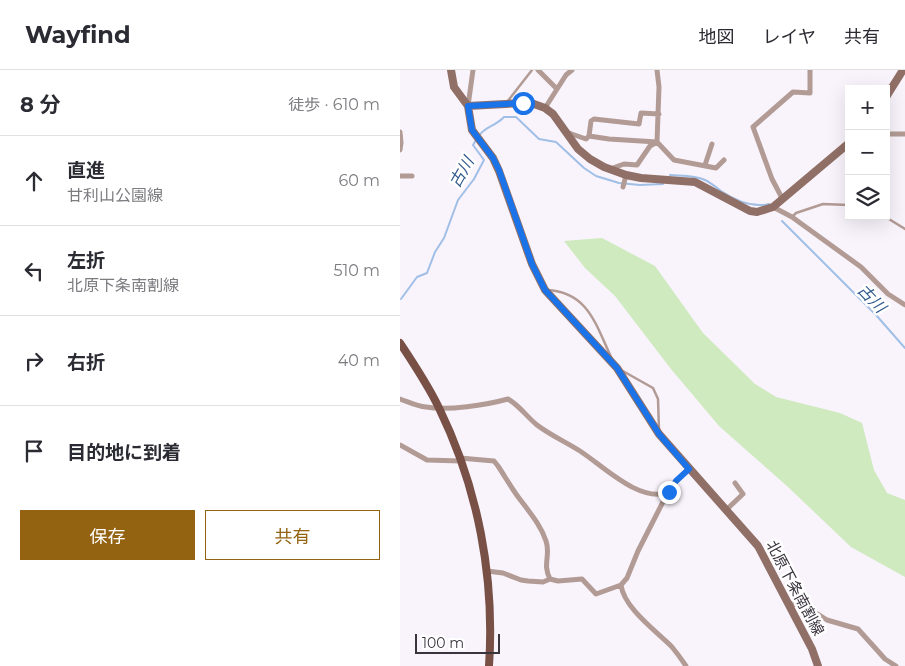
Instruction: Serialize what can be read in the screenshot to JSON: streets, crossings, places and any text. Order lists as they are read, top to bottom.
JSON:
{
  "streets": {
    "main road": ["北原下条南割線"]
  },
  "water": ["古川"],
  "scale_bar": "100 m",
  "page": {
    "header": "Wayfind",
    "nav": ["地図", "レイヤ", "共有"],
    "heading": ["8 分", "徒歩 · 610 m"],
    "map_buttons": ["+", "−"],
    "list": [
      ["直進", "甘利山公園線", "60 m"],
      ["左折", "北原下条南割線", "510 m"],
      ["右折", "40 m"],
      "目的地に到着"
    ],
    "buttons": ["保存", "共有"],
    "scale": "100 m"
  }
}
